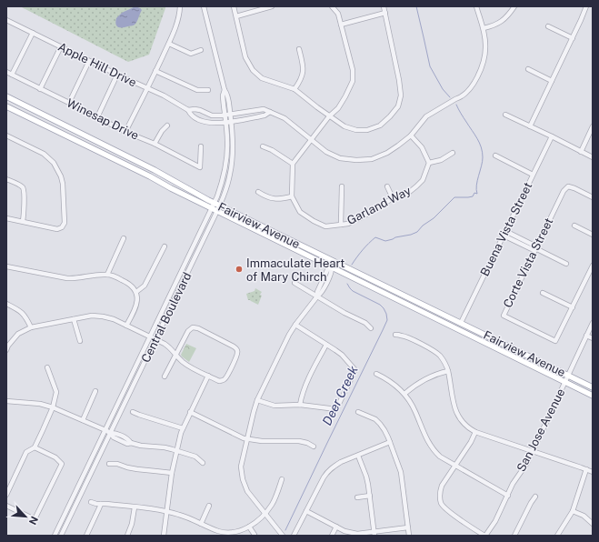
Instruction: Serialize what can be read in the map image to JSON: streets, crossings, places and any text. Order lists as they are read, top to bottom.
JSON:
{
  "streets": {
    "main road": ["Fairview Avenue"],
    "street": [
      "Apple Hill Drive",
      "Winesap Drive",
      "Garland Way",
      "Buena Vista Street",
      "Corte Vista Street",
      "Central Boulevard",
      "San Jose Avenue"
    ]
  },
  "crossings": [
    ["Apple Hill Drive", "Central Boulevard"],
    ["Fairview Avenue", "Buena Vista Street"],
    ["Fairview Avenue", "Central Boulevard"],
    ["Fairview Avenue", "San Jose Avenue"]
  ],
  "water": ["Deer Creek"],
  "places": ["Immaculate Heart of Mary Chirch"],
  "north": "bottom right"
}
